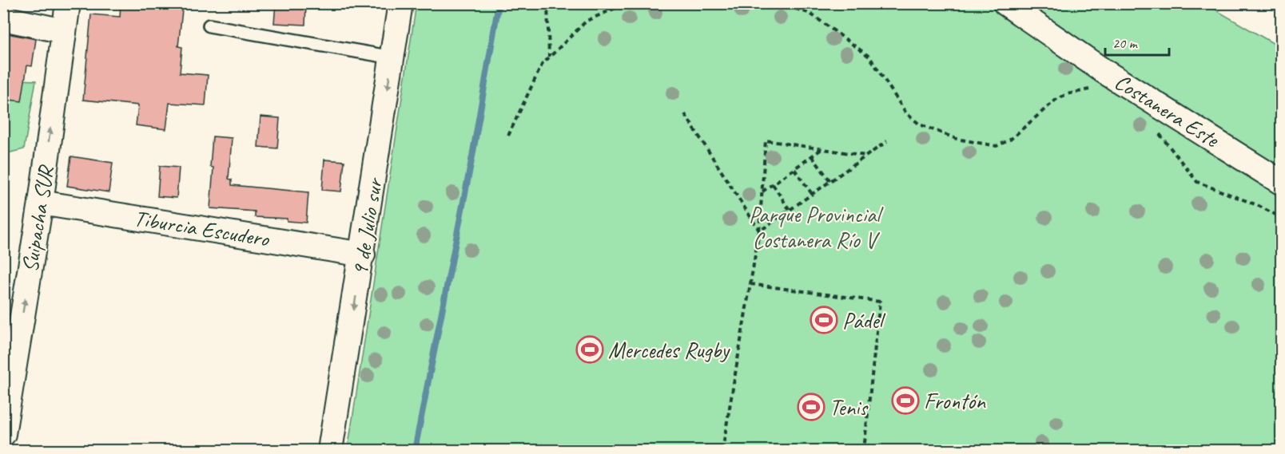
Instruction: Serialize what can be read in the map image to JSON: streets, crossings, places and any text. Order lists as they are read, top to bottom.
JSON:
{
  "streets": {
    "street": [
      "Costanera Este",
      "Suipacha SUR",
      "9 de Julio sur",
      "Tiburcia Escudero"
    ]
  },
  "crossings": [
    ["Suipacha SUR", "Tiburcia Escudero"],
    ["9 de Julio sur", "Tiburcia Escudero"]
  ],
  "one_way": ["Suipacha SUR", "9 de Julio sur"],
  "parks": ["Parque Provincial Costanera Río V"],
  "places": {
    "sports": [
      "Pádel",
      "Mercedes Rugby",
      "Frontón",
      "Tenis"
    ]
  },
  "scale_bar": "20 m"
}
